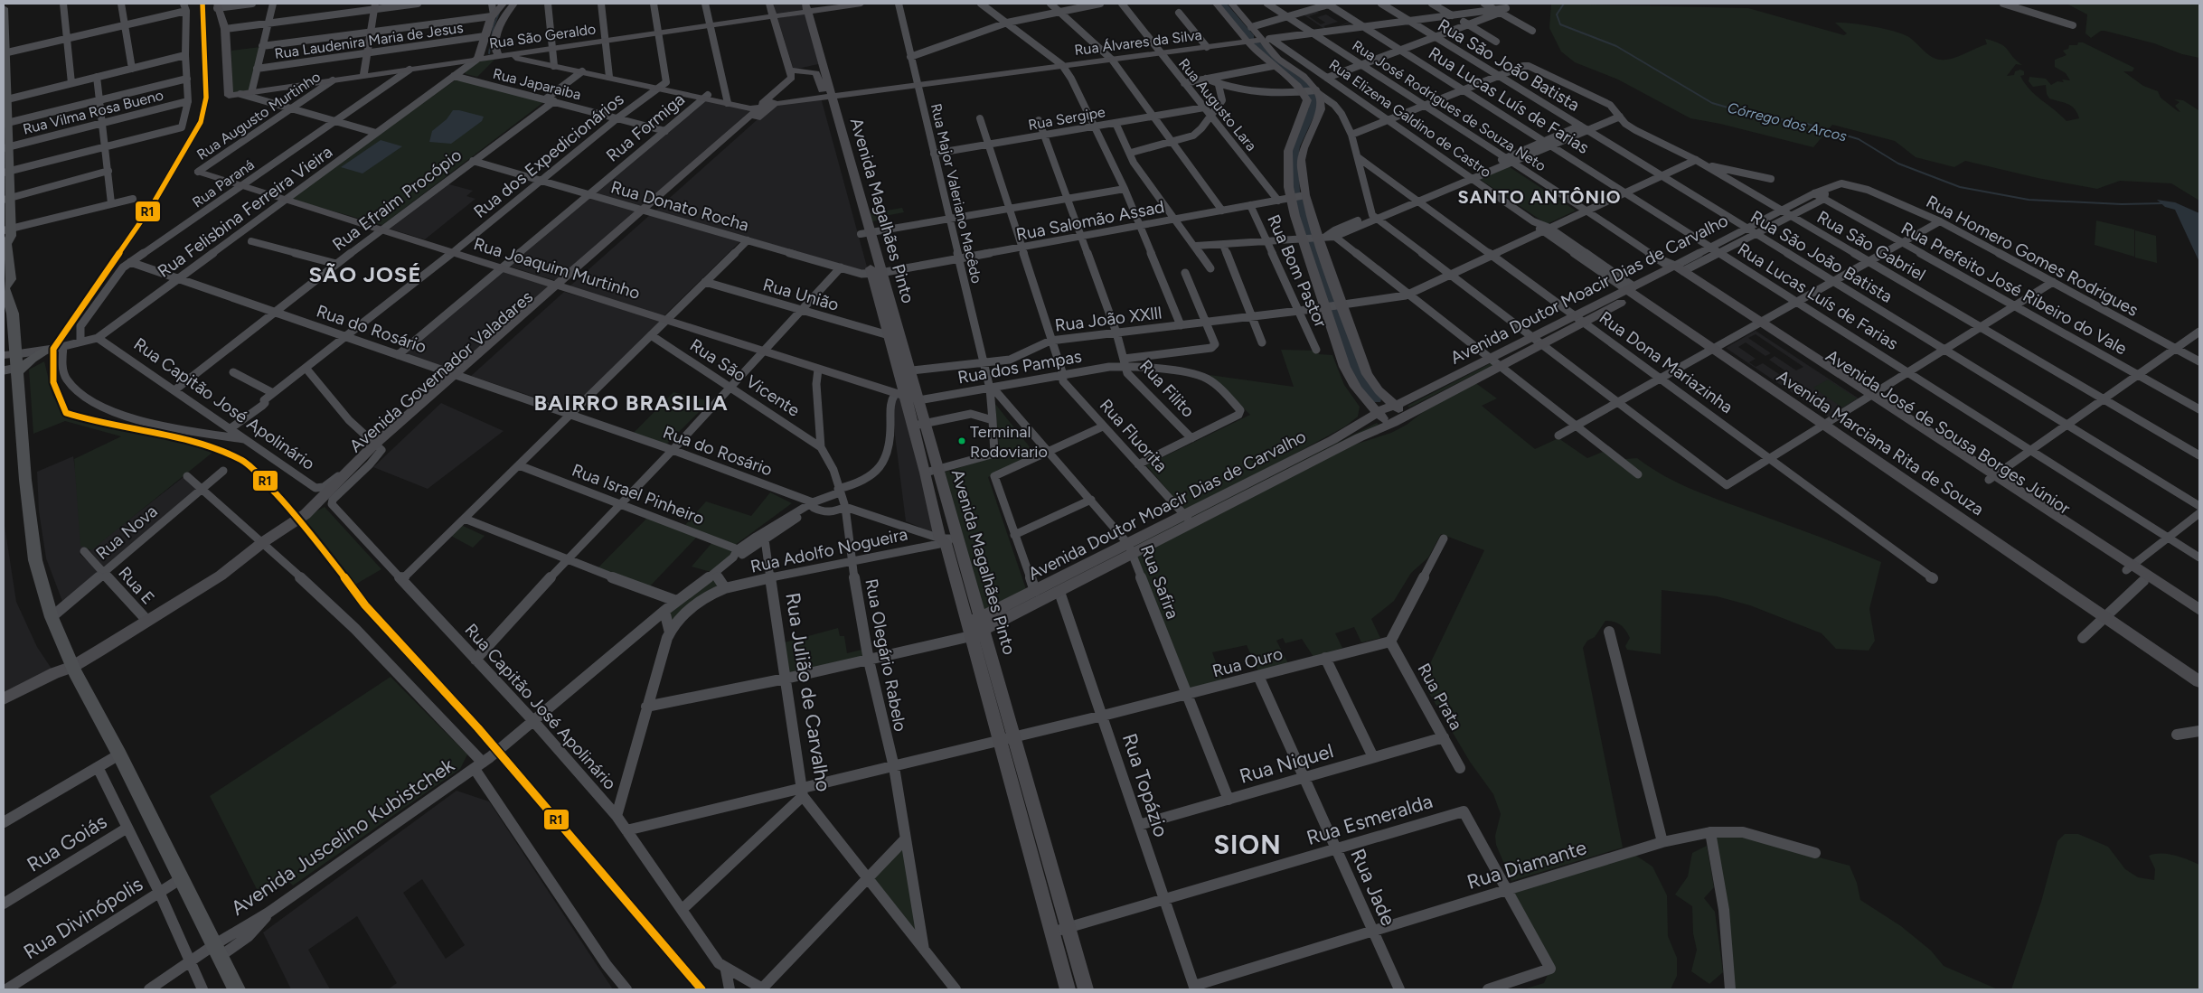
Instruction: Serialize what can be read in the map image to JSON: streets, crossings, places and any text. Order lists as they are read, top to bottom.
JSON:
{
  "streets": {
    "street": [
      "Rua São Geraldo",
      "Rua Laudenira Maria de Jesus",
      "Rua Álvares da Silva",
      "Rua São João Batista",
      "Rua Japaraiba",
      "Rua Lucas Luís de Farias",
      "Rua Augusto Lara",
      "Rua José Rodrigues de Souza Neto",
      "Rua Vilma Rosa Bueno",
      "Rua Augusto Murtinho",
      "Rua Sergipe",
      "Rua Elizena Galdino de Castro",
      "Rua Formiga",
      "Rua dos Expedicionários",
      "Rua Paraná",
      "Rua Major Valeriano Macêdo",
      "Rua Efraim Procópio",
      "Rua Donato Rocha",
      "Avenida Magalhães Pinto",
      "Rua Felisbina Ferreira Vieira",
      "Rua Salomão Assad",
      "Rua São Gabriel",
      "Rua Homero Gomes Rodrigues",
      "Rua Joaquim Murtinho",
      "Rua Bom Pastor",
      "Rua Prefeito José Ribeiro do Vale",
      "Avenida Doutor Moacir Dias de Carvalho",
      "Rua União",
      "Rua João XXlll",
      "Rua do Rosário",
      "Rua Dona Mariazinha",
      "Rua dos Pampas",
      "Avenida Governador Valadares",
      "Rua São Vicente",
      "Rua Filito",
      "Rua Capitão José Apolinário",
      "Avenida José de Sousa Borges Júnior",
      "Rua Fluorita",
      "Avenida Marciana Rita de Souza",
      "Rua Israel Pinheiro",
      "Rua Nova",
      "Rua Adolfo Nogueira",
      "Rua Safira",
      "Rua E",
      "Rua Olegário Rabelo",
      "Rua Ouro",
      "Rua Julião de Carvalho",
      "Rua Prata",
      "Rua Niquel",
      "Rua Topázio",
      "Rua Esmeralda",
      "Avenida Juscelino Kubistchek",
      "Rua Goiás",
      "Rua Diamante",
      "Rua Jade",
      "Rua Divinópolis"
    ]
  },
  "crossings": [
    ["Rua São Geraldo", "Rua Augusto Murtinho"],
    ["Rua São Geraldo", "Rua Paraná"],
    ["Rua São Geraldo", "Avenida Magalhães Pinto"],
    ["Rua São Geraldo", "Rua Felisbina Ferreira Vieira"],
    ["Rua Álvares da Silva", "Rua São João Batista"],
    ["Rua Álvares da Silva", "Rua Lucas Luís de Farias"],
    ["Rua Álvares da Silva", "Rua Augusto Lara"],
    ["Rua Álvares da Silva", "Rua José Rodrigues de Souza Neto"],
    ["Rua Álvares da Silva", "Rua Elizena Galdino de Castro"],
    ["Rua Álvares da Silva", "Rua Formiga"],
    ["Rua Álvares da Silva", "Rua dos Expedicionários"],
    ["Rua Álvares da Silva", "Rua Major Valeriano Macêdo"],
    ["Rua Álvares da Silva", "Avenida Magalhães Pinto"],
    ["Rua Álvares da Silva", "Avenida Governador Valadares"],
    ["Rua São João Batista", "Rua São Gabriel"],
    ["Rua São João Batista", "Avenida Doutor Moacir Dias de Carvalho"],
    ["Rua São João Batista", "Rua João XXlll"],
    ["Rua Japaraiba", "Rua Formiga"],
    ["Rua Japaraiba", "Rua dos Expedicionários"],
    ["Rua Japaraiba", "Rua Efraim Procópio"],
    ["Rua Japaraiba", "Rua Felisbina Ferreira Vieira"],
    ["Rua Lucas Luís de Farias", "Avenida Doutor Moacir Dias de Carvalho"],
    ["Rua Lucas Luís de Farias", "Rua João XXlll"],
    ["Rua Augusto Lara", "Rua Sergipe"],
    ["Rua Augusto Lara", "Rua Salomão Assad"],
    ["Rua José Rodrigues de Souza Neto", "Avenida Doutor Moacir Dias de Carvalho"],
    ["Rua José Rodrigues de Souza Neto", "Rua João XXlll"],
    ["Rua José Rodrigues de Souza Neto", "Avenida José de Sousa Borges Júnior"],
    ["Rua Augusto Murtinho", "Rua Joaquim Murtinho"],
    ["Rua Sergipe", "Rua Major Valeriano Macêdo"],
    ["Rua Sergipe", "Rua Filito"],
    ["Rua Sergipe", "Rua Fluorita"],
    ["Rua Elizena Galdino de Castro", "Rua João XXlll"],
    ["Rua Elizena Galdino de Castro", "Avenida Marciana Rita de Souza"],
    ["Rua Formiga", "Rua Donato Rocha"],
    ["Rua Formiga", "Rua Joaquim Murtinho"],
    ["Rua Formiga", "Rua do Rosário"],
    ["Rua dos Expedicionários", "Rua Donato Rocha"],
    ["Rua dos Expedicionários", "Rua Joaquim Murtinho"],
    ["Rua dos Expedicionários", "Rua do Rosário"],
    ["Rua dos Expedicionários", "Rua Capitão José Apolinário"],
    ["Rua Paraná", "Rua Felisbina Ferreira Vieira"],
    ["Rua Paraná", "Rua Joaquim Murtinho"],
    ["Rua Paraná", "Rua do Rosário"],
    ["Rua Major Valeriano Macêdo", "Avenida Magalhães Pinto"],
    ["Rua Major Valeriano Macêdo", "Rua Salomão Assad"],
    ["Rua Major Valeriano Macêdo", "Rua João XXlll"],
    ["Rua Major Valeriano Macêdo", "Rua dos Pampas"],
    ["Rua Major Valeriano Macêdo", "Rua Safira"],
    ["Rua Efraim Procópio", "Rua Donato Rocha"],
    ["Rua Efraim Procópio", "Rua Joaquim Murtinho"],
    ["Rua Efraim Procópio", "Rua do Rosário"],
    ["Rua Efraim Procópio", "Rua Capitão José Apolinário"],
    ["Rua Donato Rocha", "Avenida Magalhães Pinto"],
    ["Rua Donato Rocha", "Rua Salomão Assad"],
    ["Rua Donato Rocha", "Avenida Governador Valadares"],
    ["Avenida Magalhães Pinto", "Rua Salomão Assad"],
    ["Avenida Magalhães Pinto", "Rua Joaquim Murtinho"],
    ["Avenida Magalhães Pinto", "Avenida Doutor Moacir Dias de Carvalho"],
    ["Avenida Magalhães Pinto", "Rua União"],
    ["Avenida Magalhães Pinto", "Rua João XXlll"],
    ["Avenida Magalhães Pinto", "Rua dos Pampas"],
    ["Avenida Magalhães Pinto", "Avenida Governador Valadares"],
    ["Avenida Magalhães Pinto", "Rua Adolfo Nogueira"],
    ["Avenida Magalhães Pinto", "Rua Ouro"],
    ["Avenida Magalhães Pinto", "Rua Esmeralda"],
    ["Rua Felisbina Ferreira Vieira", "Rua Joaquim Murtinho"],
    ["Rua Felisbina Ferreira Vieira", "Rua do Rosário"],
    ["Rua Felisbina Ferreira Vieira", "Rua Capitão José Apolinário"],
    ["Rua Salomão Assad", "Rua Bom Pastor"],
    ["Rua Salomão Assad", "Rua Filito"],
    ["Rua Salomão Assad", "Rua Fluorita"],
    ["Rua São Gabriel", "Avenida Doutor Moacir Dias de Carvalho"],
    ["Rua São Gabriel", "Rua João XXlll"],
    ["Rua Homero Gomes Rodrigues", "Avenida Doutor Moacir Dias de Carvalho"],
    ["Rua Joaquim Murtinho", "Avenida Governador Valadares"],
    ["Rua Joaquim Murtinho", "Rua Olegário Rabelo"],
    ["Rua Bom Pastor", "Rua João XXlll"],
    ["Rua Prefeito José Ribeiro do Vale", "Avenida Doutor Moacir Dias de Carvalho"],
    ["Avenida Doutor Moacir Dias de Carvalho", "Rua Dona Mariazinha"],
    ["Avenida Doutor Moacir Dias de Carvalho", "Avenida José de Sousa Borges Júnior"],
    ["Avenida Doutor Moacir Dias de Carvalho", "Rua Fluorita"],
    ["Avenida Doutor Moacir Dias de Carvalho", "Avenida Marciana Rita de Souza"],
    ["Avenida Doutor Moacir Dias de Carvalho", "Rua Safira"],
    ["Avenida Doutor Moacir Dias de Carvalho", "Rua Topázio"],
    ["Rua João XXlll", "Rua Dona Mariazinha"],
    ["Rua João XXlll", "Rua dos Pampas"],
    ["Rua João XXlll", "Rua Filito"],
    ["Rua João XXlll", "Rua Fluorita"],
    ["Rua João XXlll", "Avenida Marciana Rita de Souza"],
    ["Rua do Rosário", "Avenida Governador Valadares"],
    ["Rua dos Pampas", "Rua Filito"],
    ["Rua dos Pampas", "Rua Fluorita"],
    ["Rua dos Pampas", "Rua Safira"],
    ["Avenida Governador Valadares", "Rua Capitão José Apolinário"],
    ["Avenida Governador Valadares", "Rua E"],
    ["Rua São Vicente", "Rua Olegário Rabelo"],
    ["Rua Capitão José Apolinário", "Rua Ouro"],
    ["Rua Capitão José Apolinário", "Avenida Juscelino Kubistchek"],
    ["Rua Israel Pinheiro", "Avenida Juscelino Kubistchek"],
    ["Rua Nova", "Rua E"],
    ["Rua Adolfo Nogueira", "Rua Olegário Rabelo"],
    ["Rua Adolfo Nogueira", "Rua Julião de Carvalho"],
    ["Rua Safira", "Rua Ouro"],
    ["Rua Safira", "Rua Niquel"],
    ["Rua Olegário Rabelo", "Rua Ouro"],
    ["Rua Olegário Rabelo", "Rua Julião de Carvalho"],
    ["Rua Ouro", "Rua Julião de Carvalho"],
    ["Rua Ouro", "Rua Prata"],
    ["Rua Ouro", "Rua Topázio"],
    ["Rua Ouro", "Rua Jade"],
    ["Rua Prata", "Rua Niquel"],
    ["Rua Niquel", "Rua Topázio"],
    ["Rua Niquel", "Rua Jade"],
    ["Rua Topázio", "Rua Esmeralda"],
    ["Rua Topázio", "Rua Diamante"],
    ["Rua Esmeralda", "Rua Diamante"],
    ["Rua Esmeralda", "Rua Jade"],
    ["Rua Diamante", "Rua Jade"]
  ],
  "districts": [
    "SANTO ANTÔNIO",
    "SÃO JOSÉ",
    "BAIRRO BRASILIA",
    "SION"
  ],
  "water": ["Córrego dos Arcos"],
  "places": ["Terminal Rodoviario"],
  "lines": ["transit line R1"]
}
